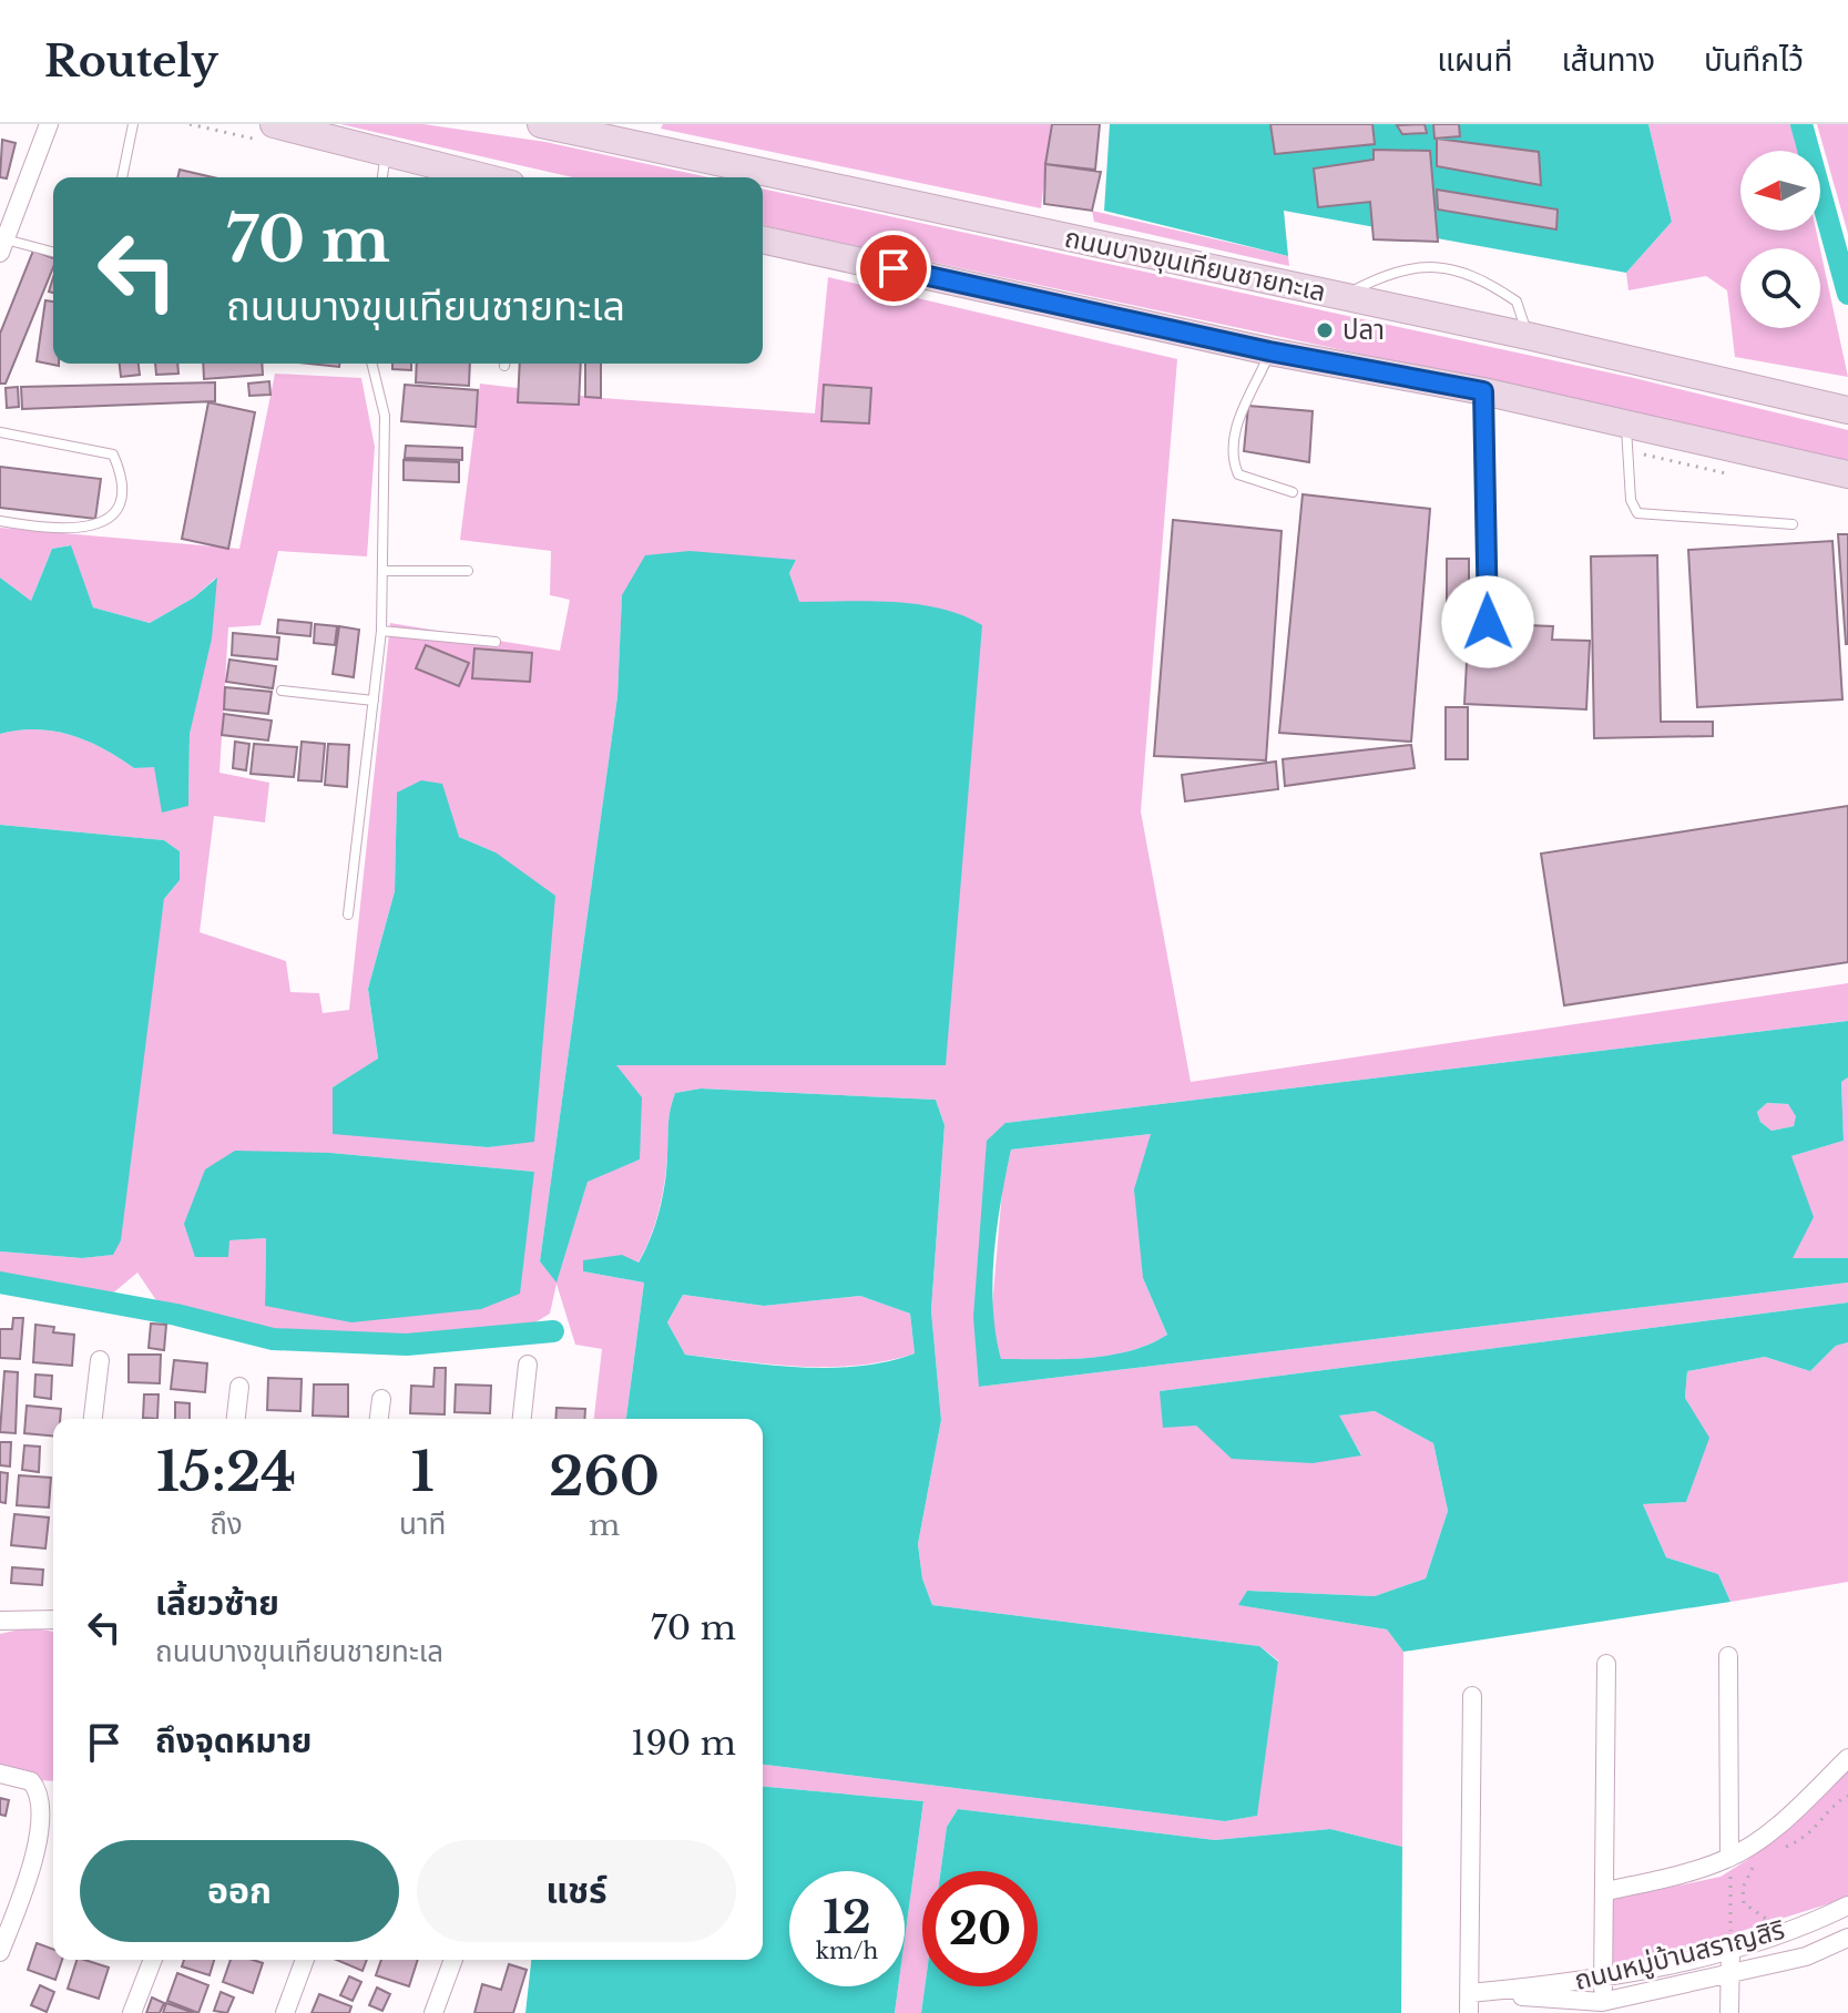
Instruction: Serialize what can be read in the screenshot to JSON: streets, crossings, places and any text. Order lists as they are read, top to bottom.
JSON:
{
  "streets": {
    "main road": ["ถนนบางขุนเทียนชายทะเล"],
    "street": ["ถนนหมู่บ้านสราญสิริ"]
  },
  "places": ["ปลา"],
  "north": "left",
  "page": {
    "header": "Routely",
    "nav": ["แผนที่", "เส้นทาง", "บันทึกไว้"],
    "turn": ["70 m", "ถนนบางขุนเทียนชายทะเล"],
    "eta": [
      "15:24",
      "ถึง",
      "1",
      "นาที",
      "260",
      "m"
    ],
    "list": [
      {
        "name": "เลี้ยวซ้าย",
        "note": "ถนนบางขุนเทียนชายทะเล",
        "value": "70 m"
      },
      {
        "name": "ถึงจุดหมาย",
        "value": "190 m"
      }
    ],
    "buttons": ["ออก", "แชร์"],
    "speed": "12 km/h",
    "limit": "20"
  }
}
